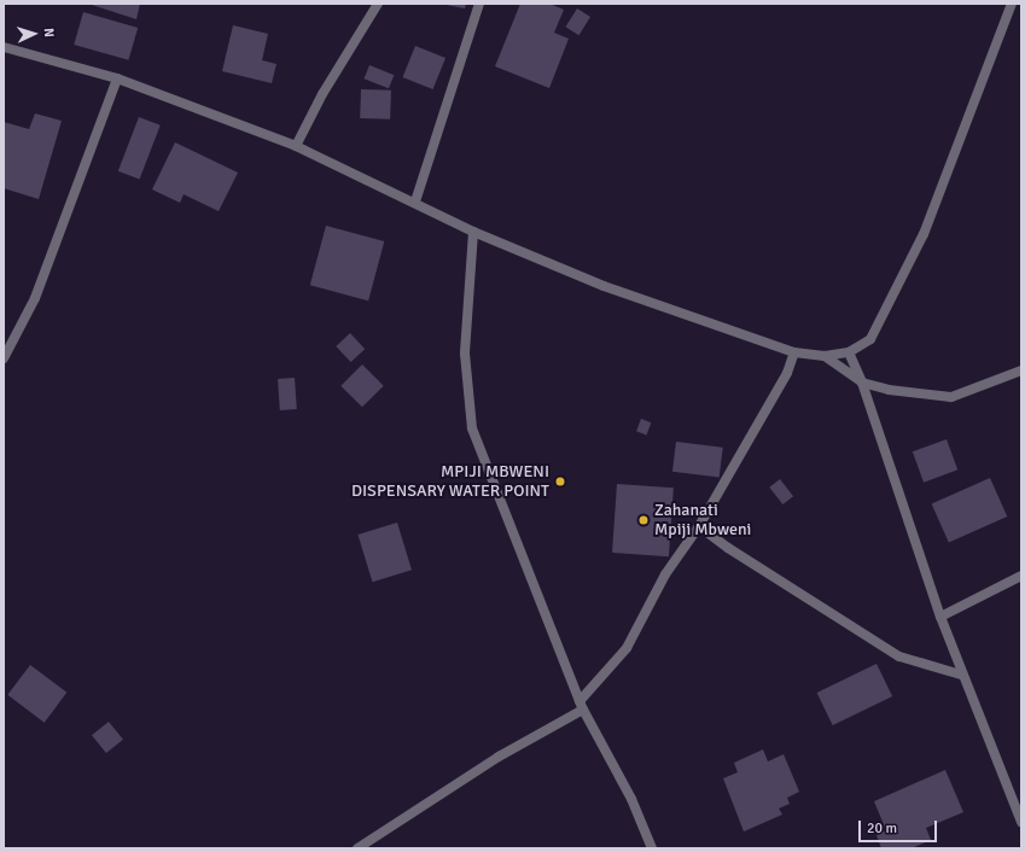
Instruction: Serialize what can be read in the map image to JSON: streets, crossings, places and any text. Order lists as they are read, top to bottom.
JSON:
{
  "places": ["MPIJI MBWENI DISPENSARY WATER POINT", "Zahanati Mpiji Mbweni"],
  "scale_bar": "20 m",
  "north": "right"
}
